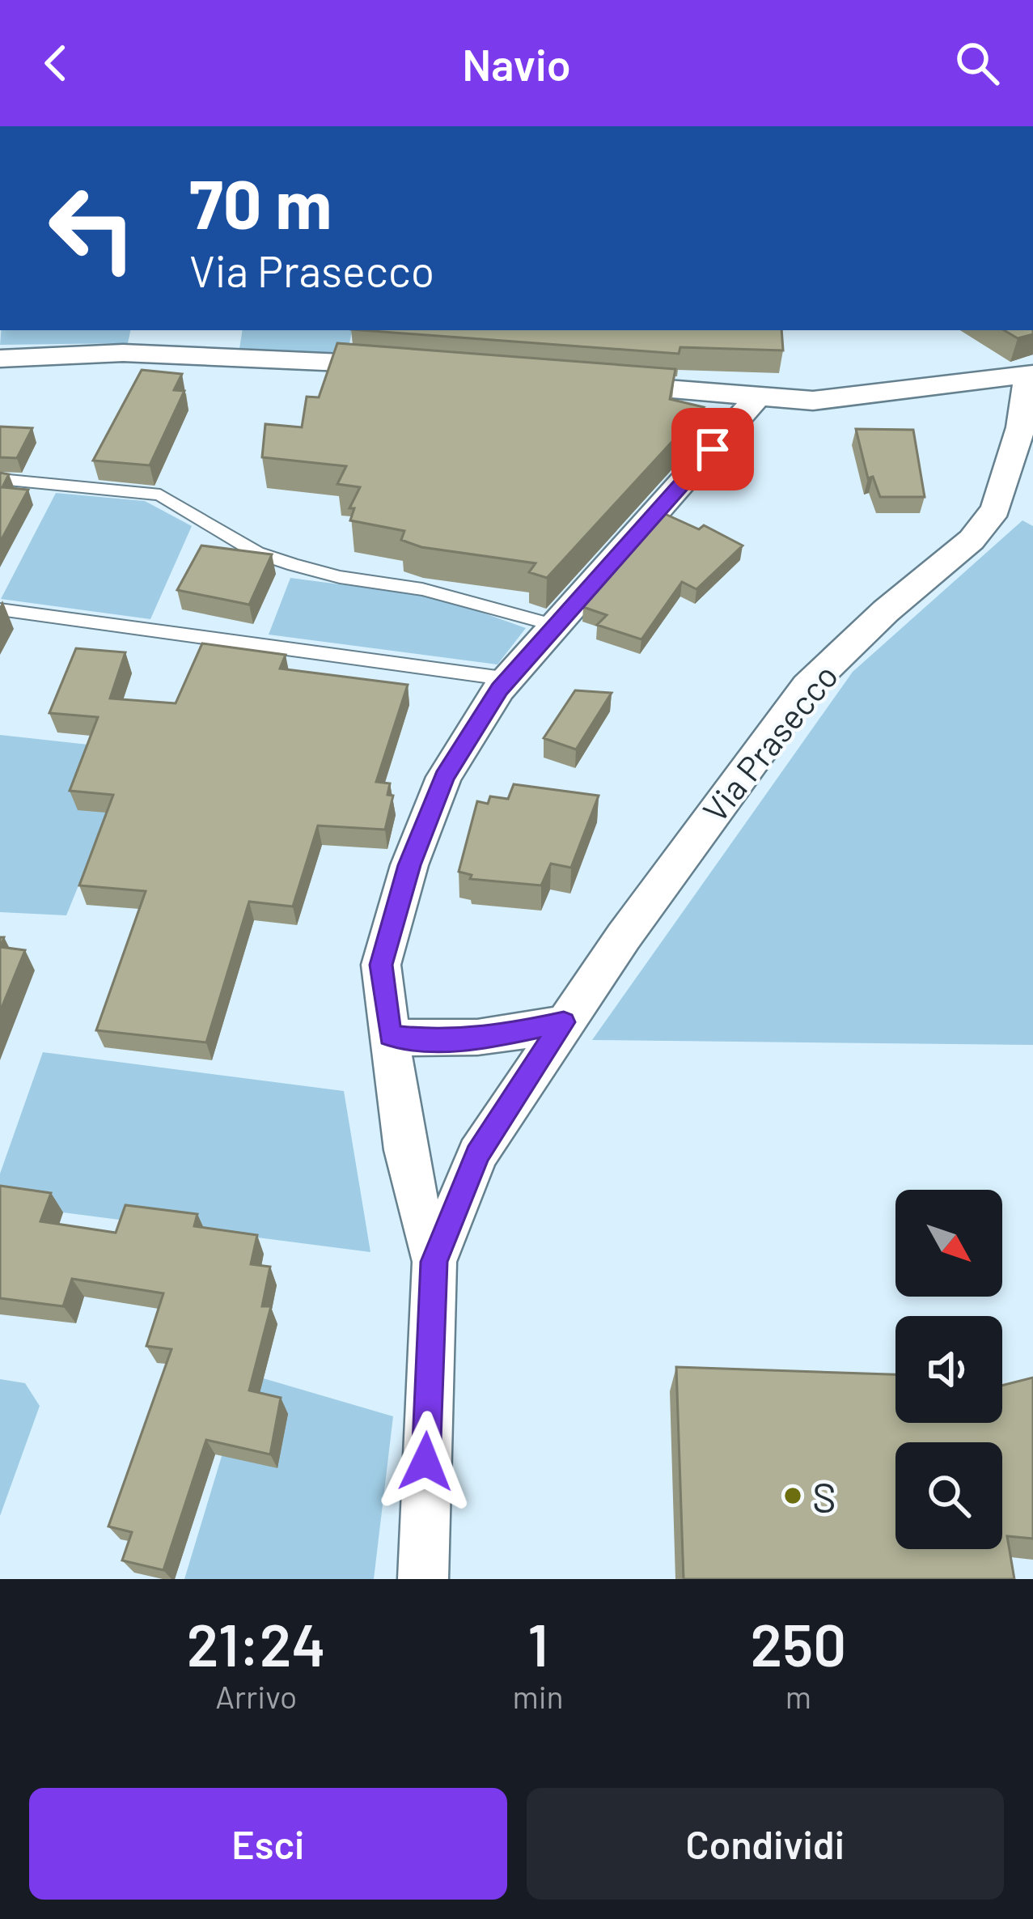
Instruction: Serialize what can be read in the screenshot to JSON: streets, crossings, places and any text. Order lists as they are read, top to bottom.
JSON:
{
  "streets": {
    "street": ["Via Prasecco"]
  },
  "places": ["S"],
  "north": "bottom right",
  "page": {
    "header": "Navio",
    "turn": ["70 m", "Via Prasecco"],
    "eta": [
      "21:24",
      "Arrivo",
      "1",
      "min",
      "250",
      "m"
    ],
    "buttons": ["Esci", "Condividi"]
  }
}
